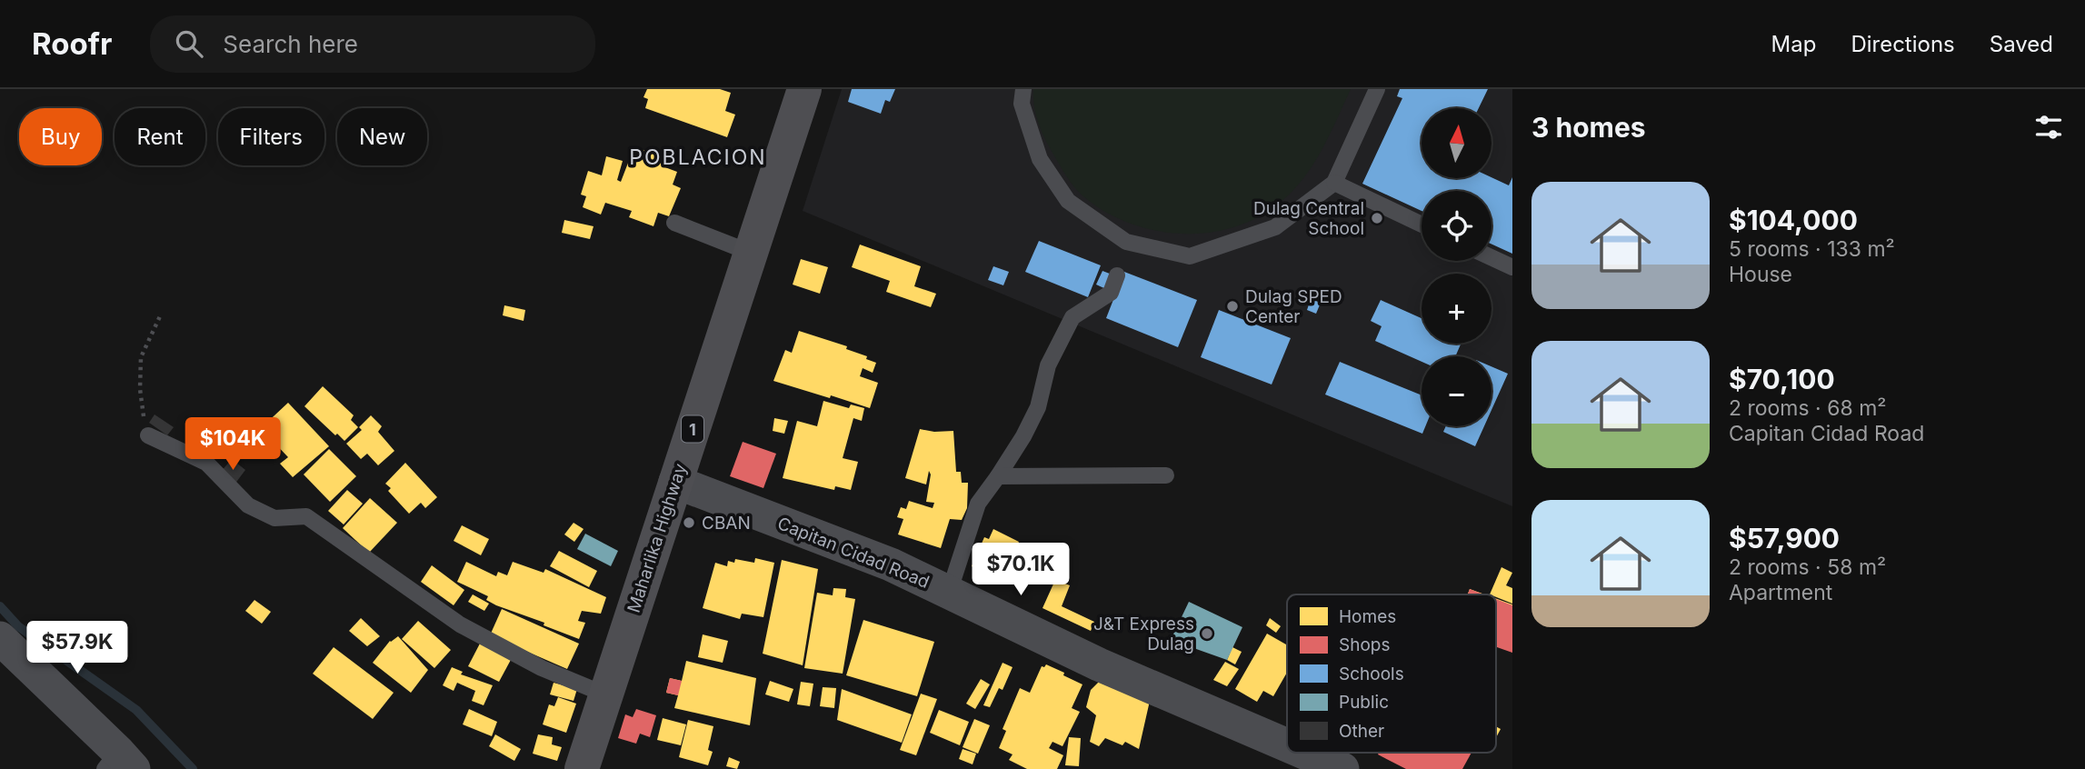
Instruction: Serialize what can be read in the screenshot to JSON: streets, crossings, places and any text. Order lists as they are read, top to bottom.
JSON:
{
  "streets": {
    "highway": ["1", "Maharlika Highway"],
    "street": ["Capitan Cidad Road"]
  },
  "crossings": [
    ["Maharlika Highway", "Capitan Cidad Road"]
  ],
  "districts": ["POBLACION"],
  "places": [
    "Dulag Central School",
    "Dulag SPED Center",
    "CBAN",
    "J&T Express Dulag"
  ],
  "legend": [
    "Homes",
    "Shops",
    "Schools",
    "Public",
    "Other"
  ],
  "north": "top",
  "page": {
    "header": "Roofr",
    "search": "Search here",
    "nav": ["Map", "Directions", "Saved"],
    "heading": "3 homes",
    "map_buttons": ["+", "−"],
    "chip": [
      "Buy",
      "Rent",
      "Filters",
      "New"
    ],
    "list": [
      {
        "name": "$104,000",
        "note": "5 rooms · 133 m² · House"
      },
      {
        "name": "$70,100",
        "note": "2 rooms · 68 m² · Capitan Cidad Road"
      },
      {
        "name": "$57,900",
        "note": "2 rooms · 58 m² · Apartment"
      }
    ],
    "price": ["$104K", "$70.1K", "$57.9K"]
  }
}
